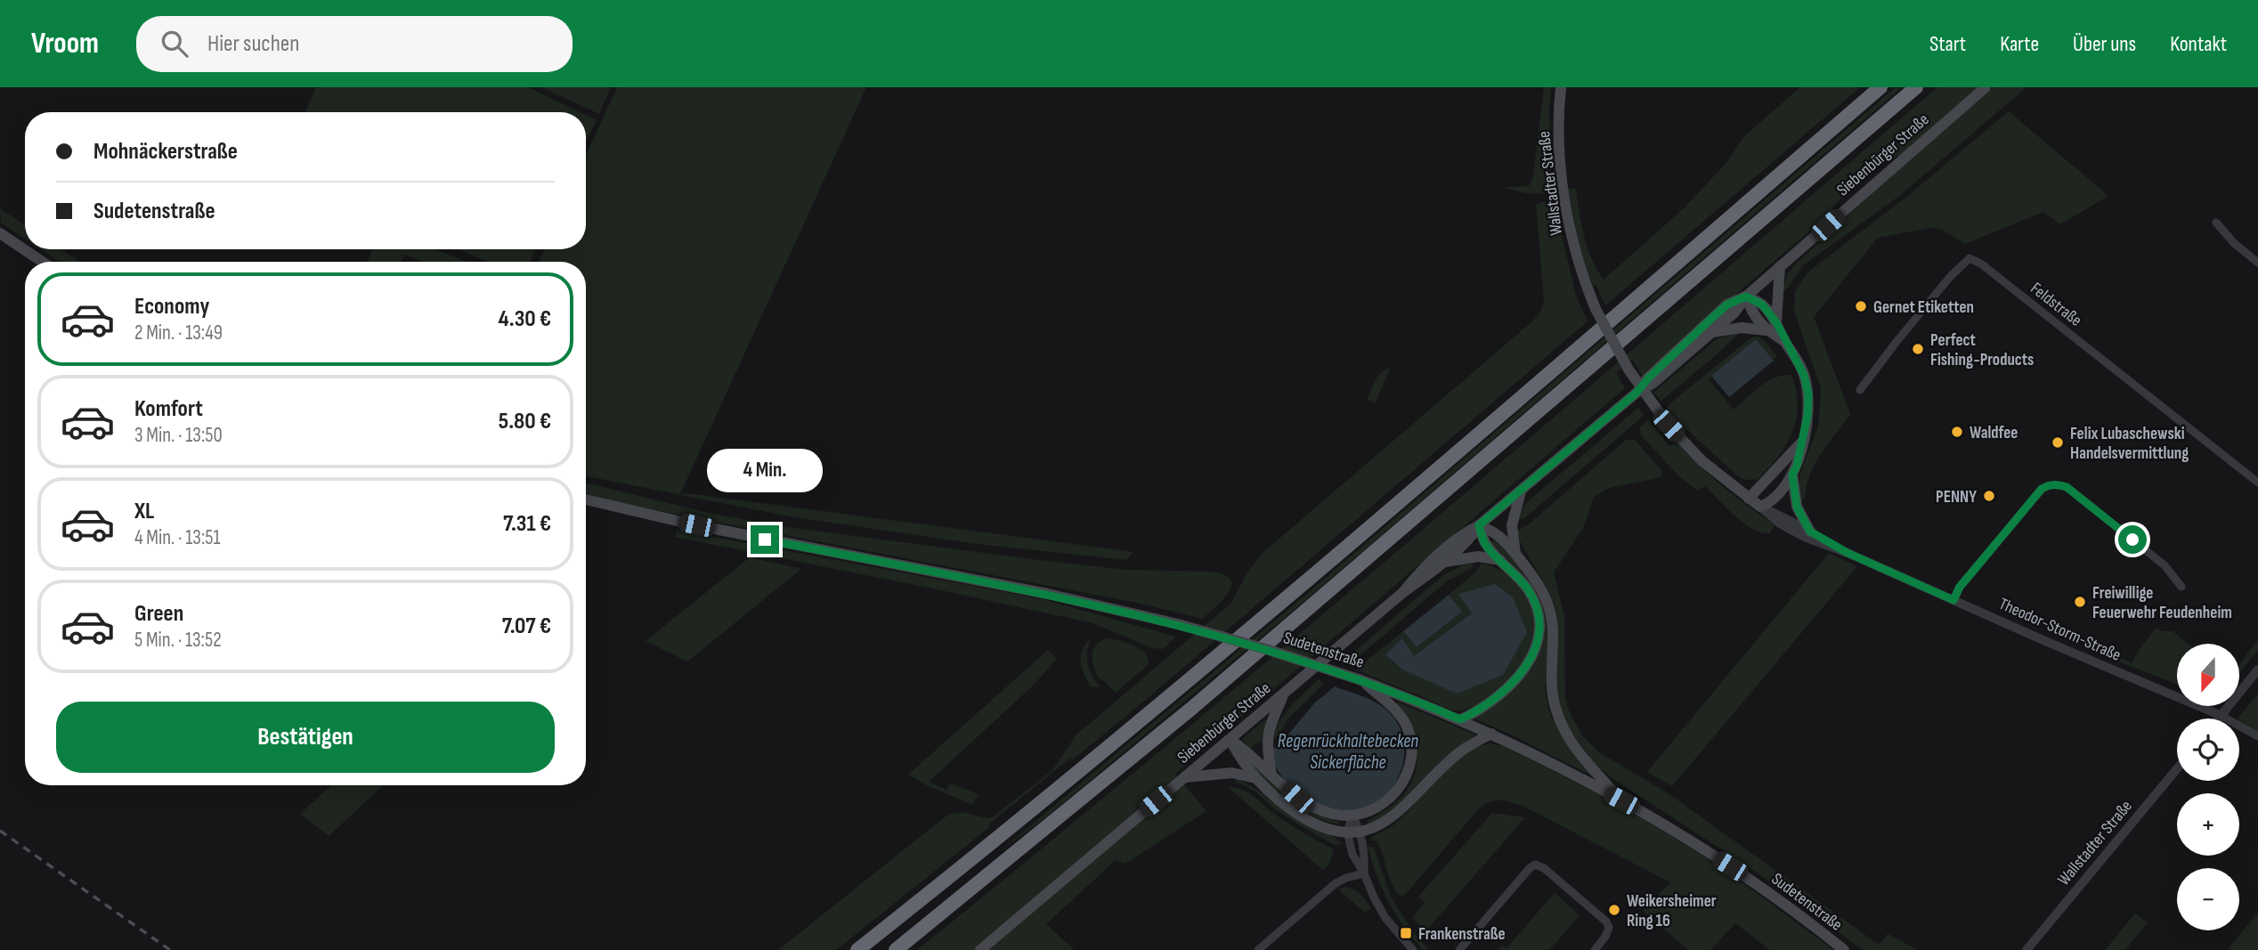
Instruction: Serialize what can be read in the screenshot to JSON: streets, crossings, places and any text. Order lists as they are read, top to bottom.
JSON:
{
  "streets": {
    "main road": [
      "Siebenbürger Straße",
      "Wallstadter Straße",
      "Theodor-Storm-Straße",
      "Sudetenstraße"
    ],
    "street": ["Feldstraße"]
  },
  "crossings": [
    ["Wallstadter Straße", "Theodor-Storm-Straße"]
  ],
  "water": ["Regenrückhaltebecken Sickerfläche"],
  "places": {
    "other": [
      "Gernet Etiketten",
      "Perfect Fishing-Products",
      "Waldfee",
      "Felix Lubaschewski Handelsvermittlung",
      "PENNY",
      "Freiwillige Feuerwehr Feudenheim",
      "Weikersheimer Ring 16"
    ],
    "transit": ["Frankenstraße"]
  },
  "north": "bottom",
  "page": {
    "header": "Vroom",
    "search": "Hier suchen",
    "nav": [
      "Start",
      "Karte",
      "Über uns",
      "Kontakt"
    ],
    "banner": ["Mohnäckerstraße", "Sudetenstraße"],
    "list": [
      {
        "name": "Economy",
        "note": "2 Min. · 13:49",
        "value": "4.30 €"
      },
      {
        "name": "Komfort",
        "note": "3 Min. · 13:50",
        "value": "5.80 €"
      },
      {
        "name": "XL",
        "note": "4 Min. · 13:51",
        "value": "7.31 €"
      },
      {
        "name": "Green",
        "note": "5 Min. · 13:52",
        "value": "7.07 €"
      }
    ],
    "bubble": "4 Min.",
    "map_buttons": ["+", "−"],
    "buttons": "Bestätigen"
  }
}
